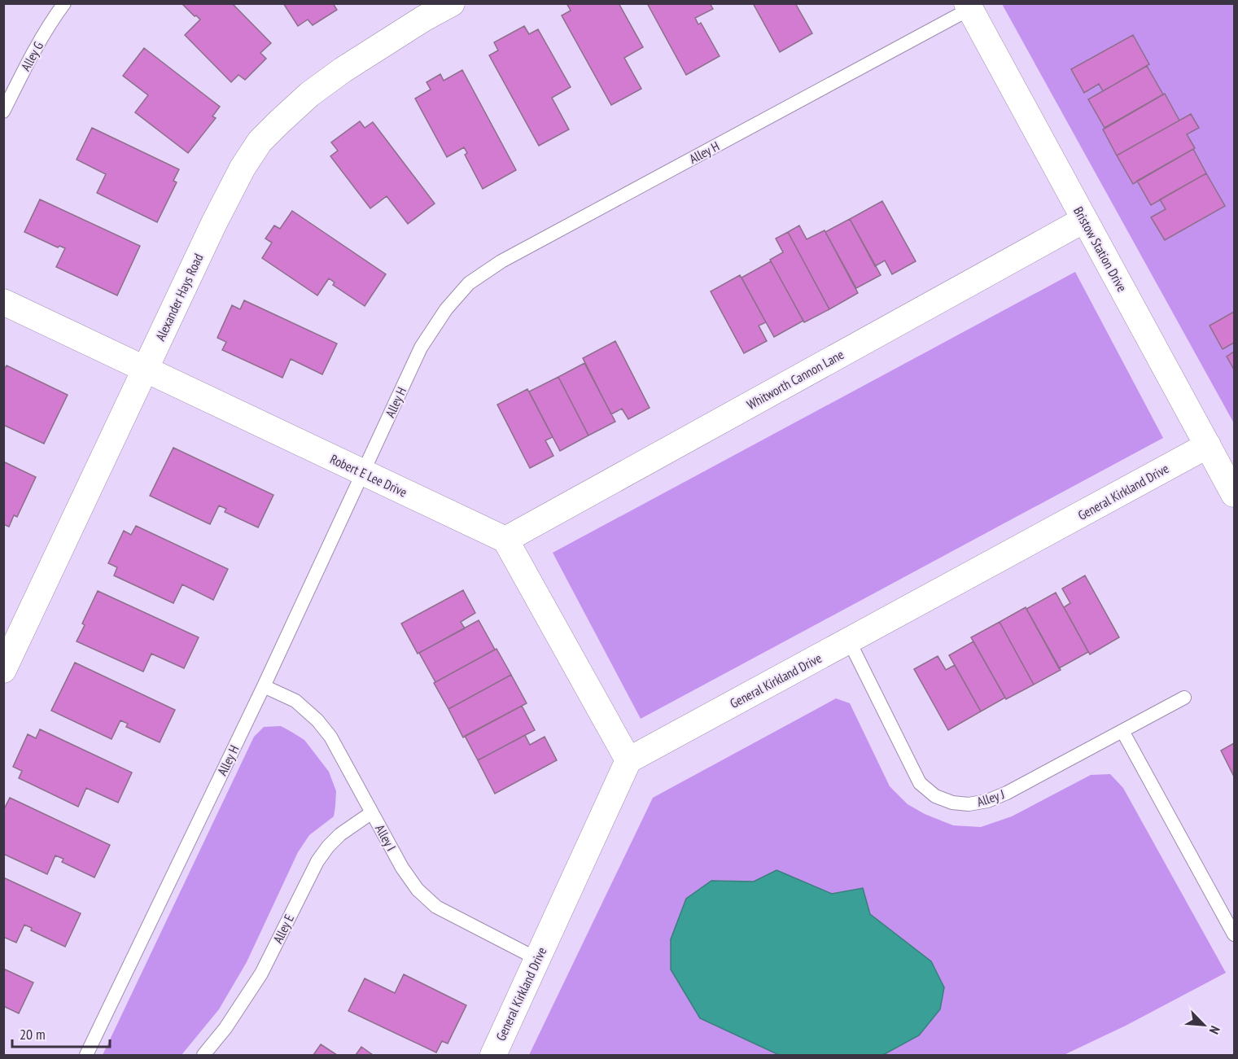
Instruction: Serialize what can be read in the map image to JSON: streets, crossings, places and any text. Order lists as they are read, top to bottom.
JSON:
{
  "streets": {
    "street": [
      "Bristow Station Drive",
      "Alexander Hays Road",
      "Whitworth Cannon Lane",
      "Robert E Lee Drive",
      "General Kirkland Drive"
    ],
    "lane": [
      "Alley G",
      "Alley H",
      "Alley J",
      "Alley I",
      "Alley E"
    ]
  },
  "crossings": [
    ["Alley H", "Bristow Station Drive"],
    ["Alley H", "Robert E Lee Drive"],
    ["Alley H", "Alley I"],
    ["Bristow Station Drive", "Whitworth Cannon Lane"],
    ["Bristow Station Drive", "General Kirkland Drive"],
    ["Alexander Hays Road", "Robert E Lee Drive"],
    ["Whitworth Cannon Lane", "Robert E Lee Drive"],
    ["General Kirkland Drive", "Alley J"],
    ["General Kirkland Drive", "Alley I"],
    ["Alley I", "Alley E"]
  ],
  "scale_bar": "20 m",
  "north": "bottom right"
}
